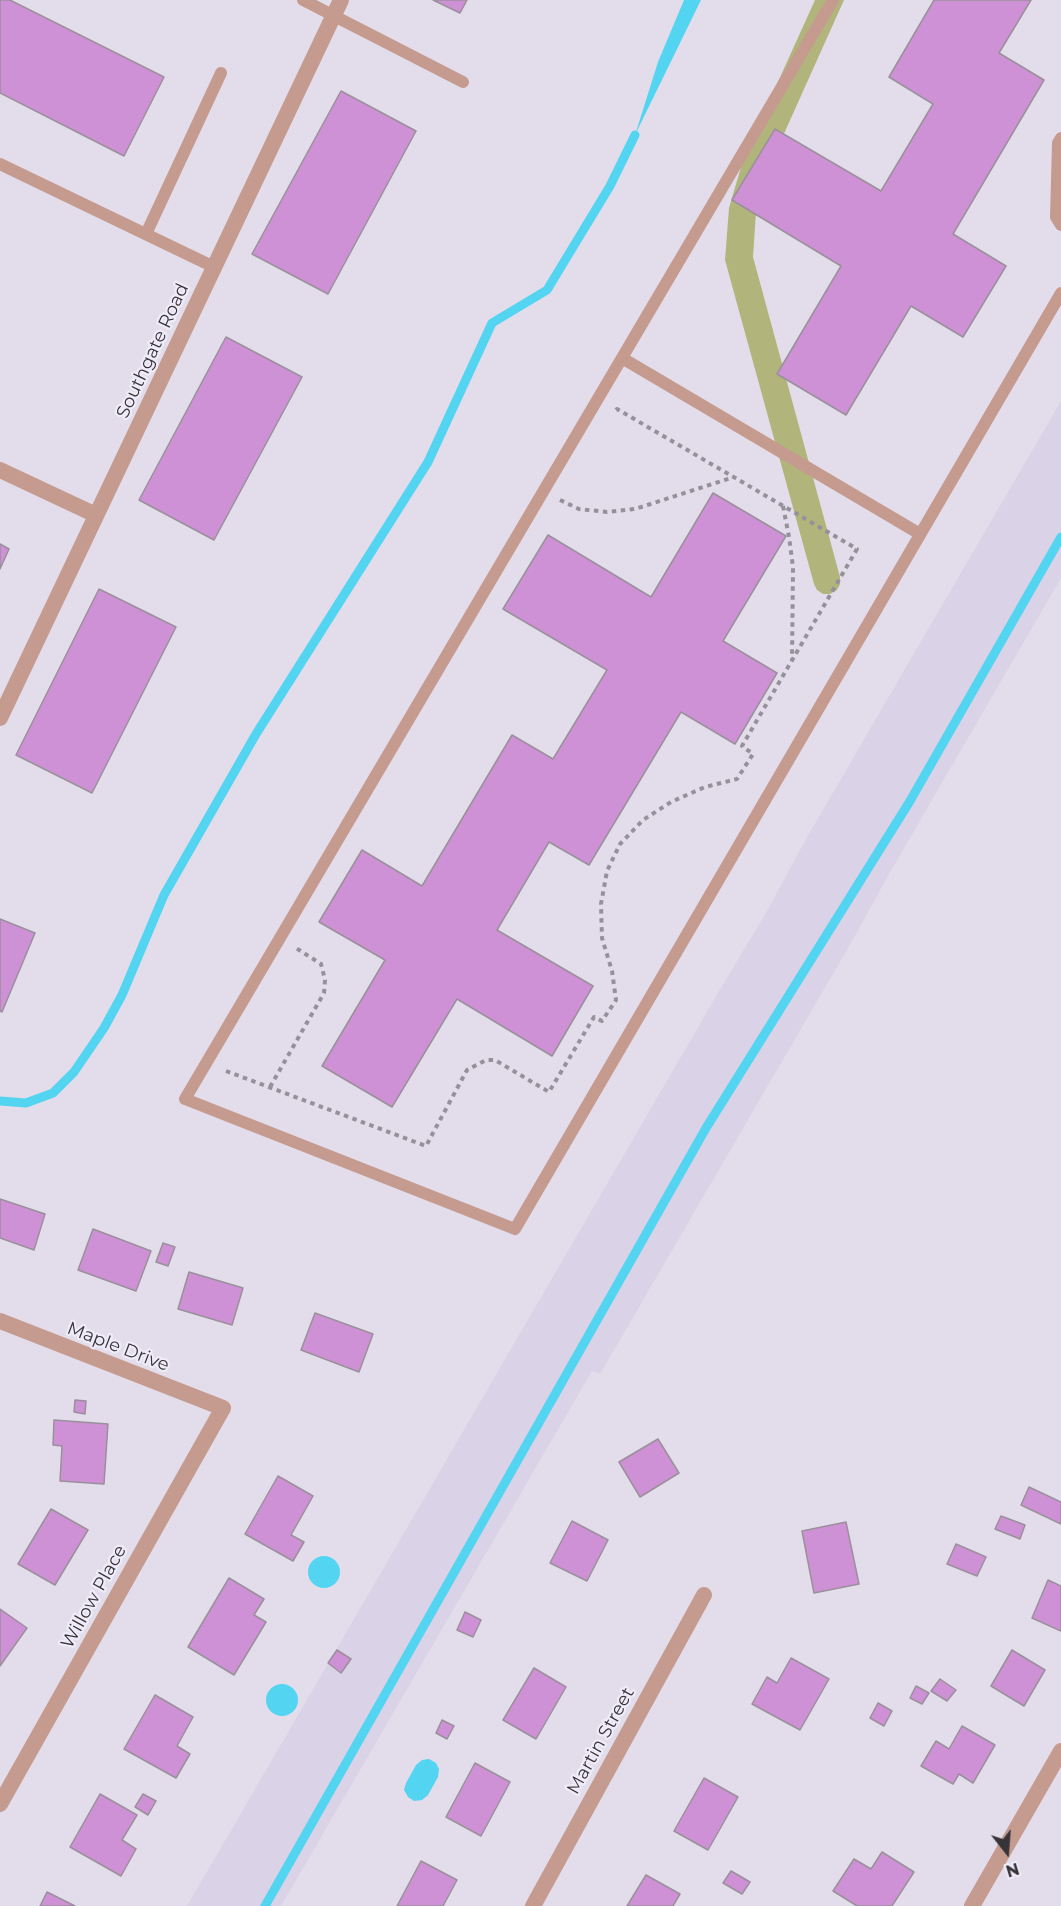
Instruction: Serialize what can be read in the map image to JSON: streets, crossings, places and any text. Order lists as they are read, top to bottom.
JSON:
{
  "streets": {
    "street": [
      "Southgate Road",
      "Maple Drive",
      "Willow Place",
      "Martin Street"
    ]
  },
  "crossings": [
    ["Maple Drive", "Willow Place"]
  ],
  "north": "bottom"
}
